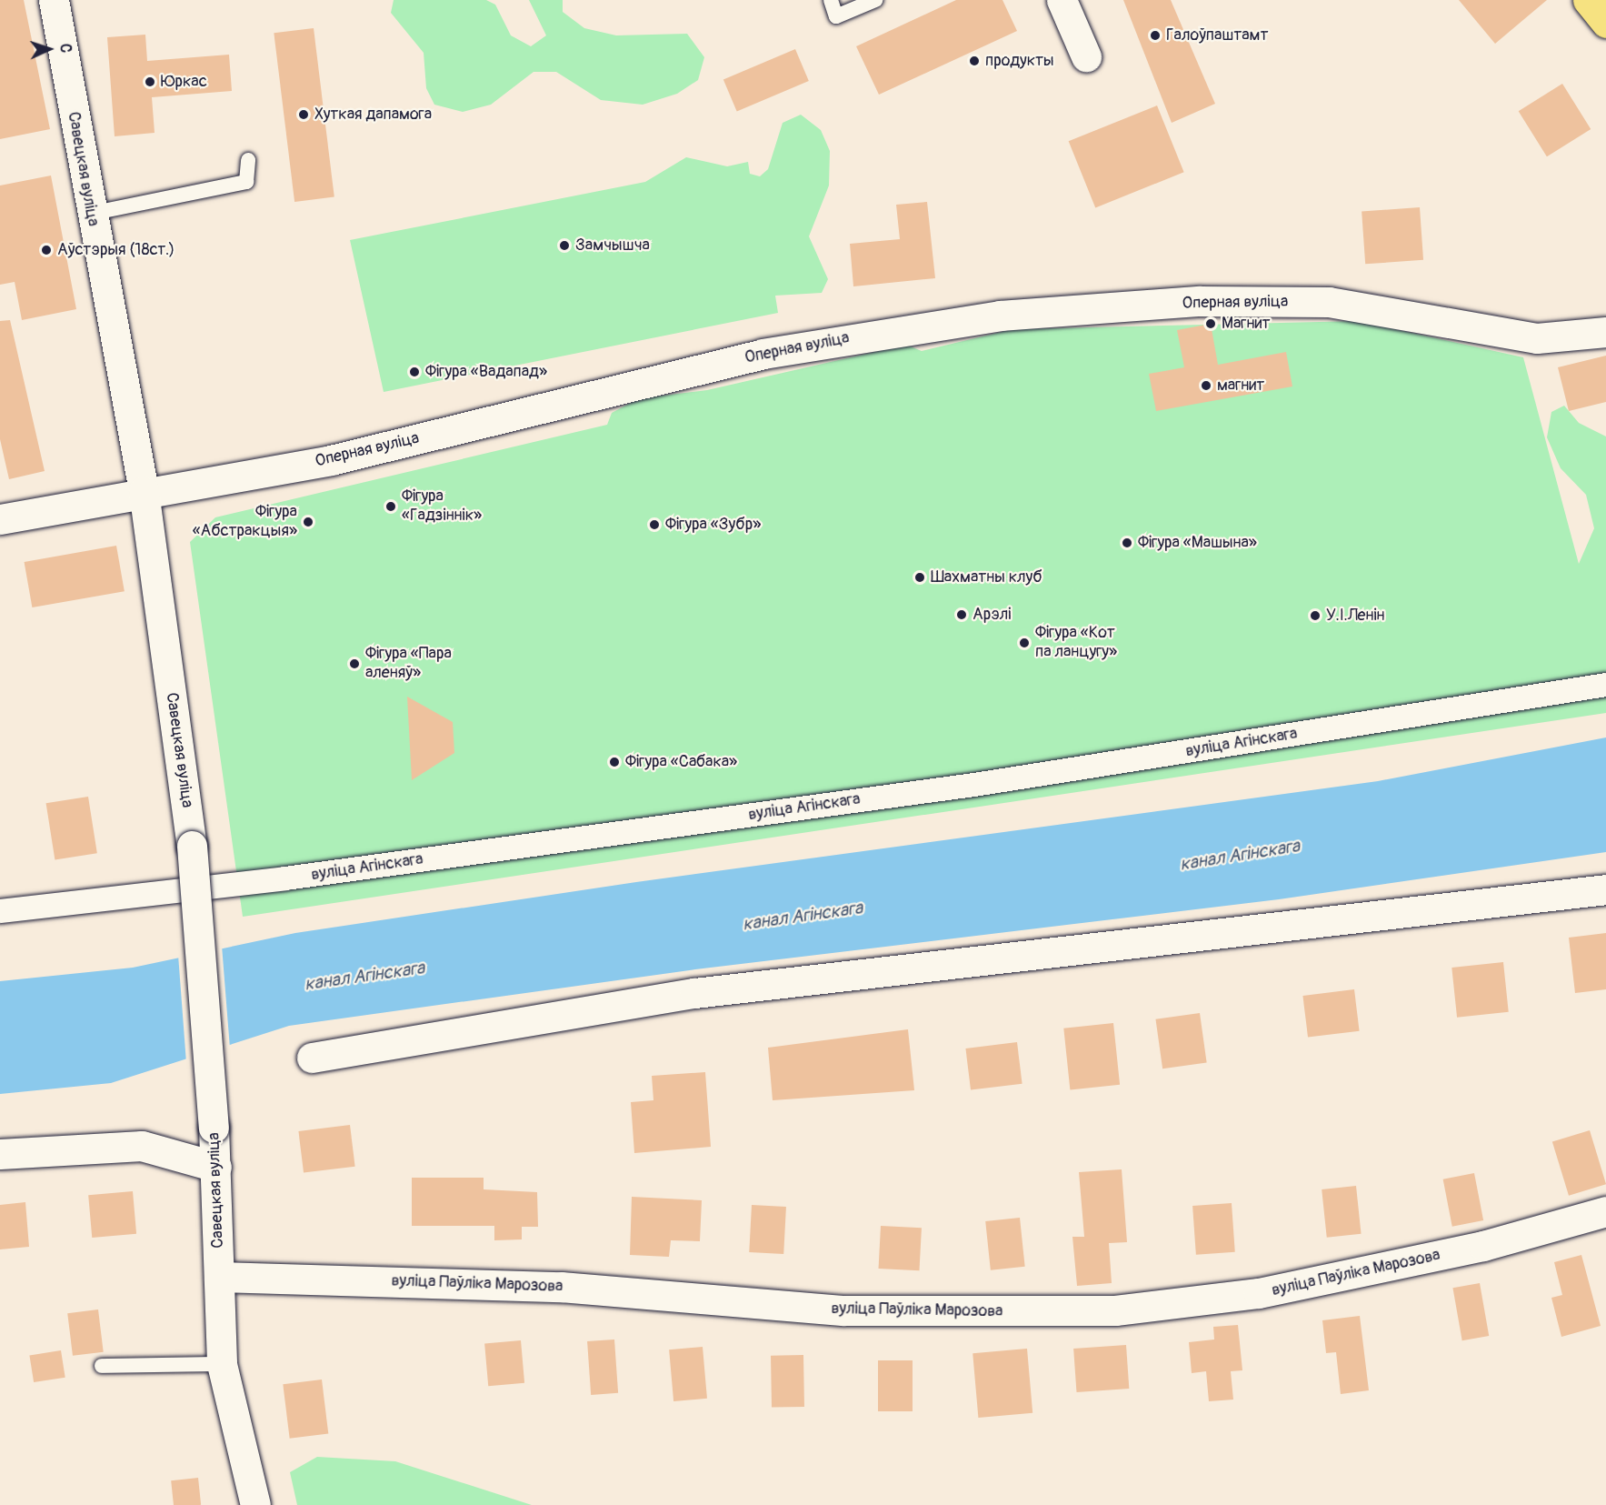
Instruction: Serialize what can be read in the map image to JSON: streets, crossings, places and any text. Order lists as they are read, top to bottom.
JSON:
{
  "streets": {
    "street": [
      "Савецкая вуліца",
      "Оперная вуліца",
      "вуліца Агінскага",
      "вуліца Паўліка Марозова"
    ]
  },
  "crossings": [
    ["Савецкая вуліца", "Оперная вуліца"],
    ["Савецкая вуліца", "вуліца Паўліка Марозова"]
  ],
  "water": ["канал Агінскага"],
  "places": [
    "Галоўпаштамт",
    "продукты",
    "Юркас",
    "Хуткая дапамога",
    "Замчышча",
    "Аўстэрыя (18ст.)",
    "Магнит",
    "Фігура «Вадапад»",
    "магнит",
    "Фігура «Гадзіннік»",
    "Фігура «Абстракцыя»",
    "Фігура «Зубр»",
    "Фігура «Машына»",
    "Шахматны клуб",
    "Арэлі",
    "У.І.Ленін",
    "Фігура «Кот па ланцугу»",
    "Фігура «Пара аленяў»",
    "Фігура «Сабака»"
  ],
  "north": "right"
}
